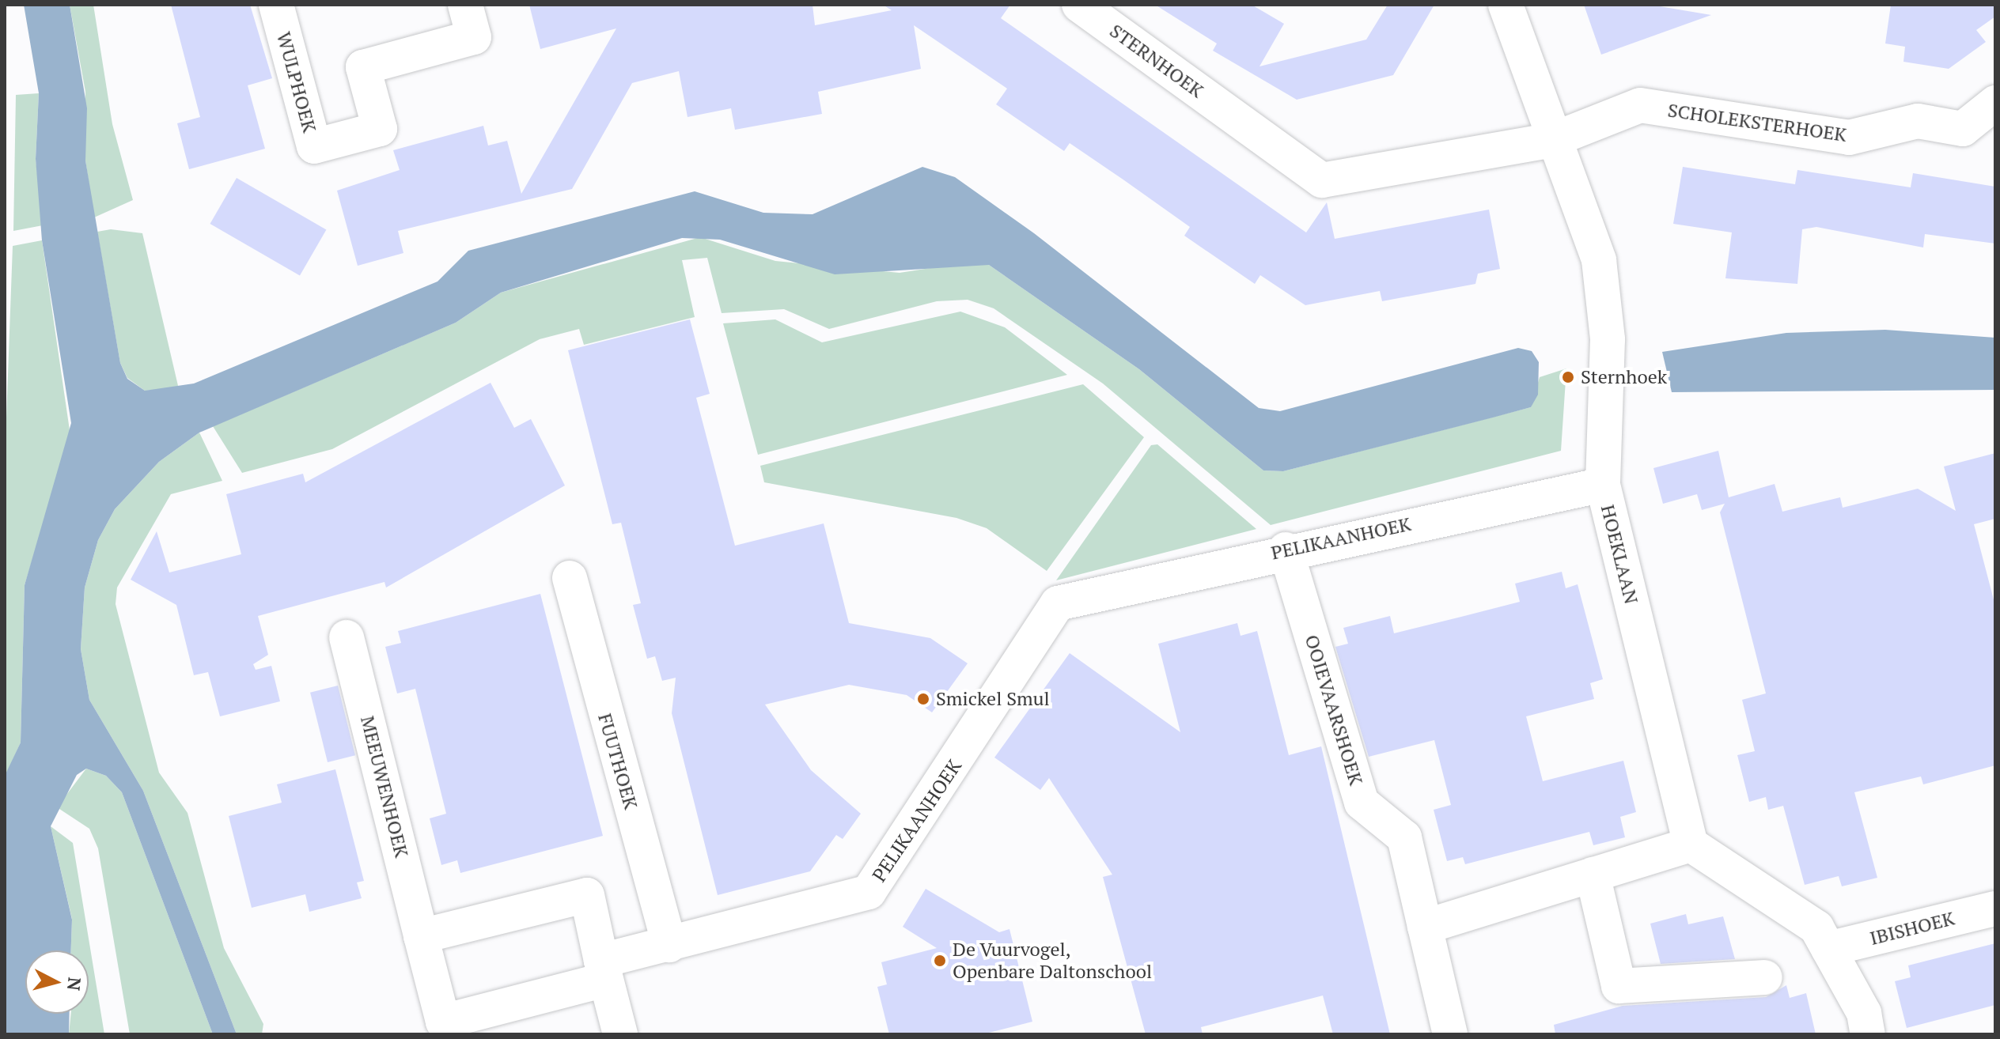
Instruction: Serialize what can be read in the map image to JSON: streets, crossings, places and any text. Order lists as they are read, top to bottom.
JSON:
{
  "streets": {
    "street": [
      "STERNHOEK",
      "WULPHOEK",
      "SCHOLEKSTERHOEK",
      "PELIKAANHOEK",
      "HOEKLAAN",
      "OOIEVAARSHOEK",
      "FUUTHOEK",
      "MEEUWENHOEK",
      "IBISHOEK"
    ]
  },
  "crossings": [
    ["STERNHOEK", "SCHOLEKSTERHOEK"],
    ["STERNHOEK", "HOEKLAAN"],
    ["SCHOLEKSTERHOEK", "HOEKLAAN"],
    ["PELIKAANHOEK", "HOEKLAAN"],
    ["PELIKAANHOEK", "OOIEVAARSHOEK"],
    ["PELIKAANHOEK", "FUUTHOEK"],
    ["PELIKAANHOEK", "MEEUWENHOEK"]
  ],
  "places": ["Sternhoek", "Smickel Smul", "De Vuurvogel, Openbare Daltonschool"],
  "north": "right"
}
